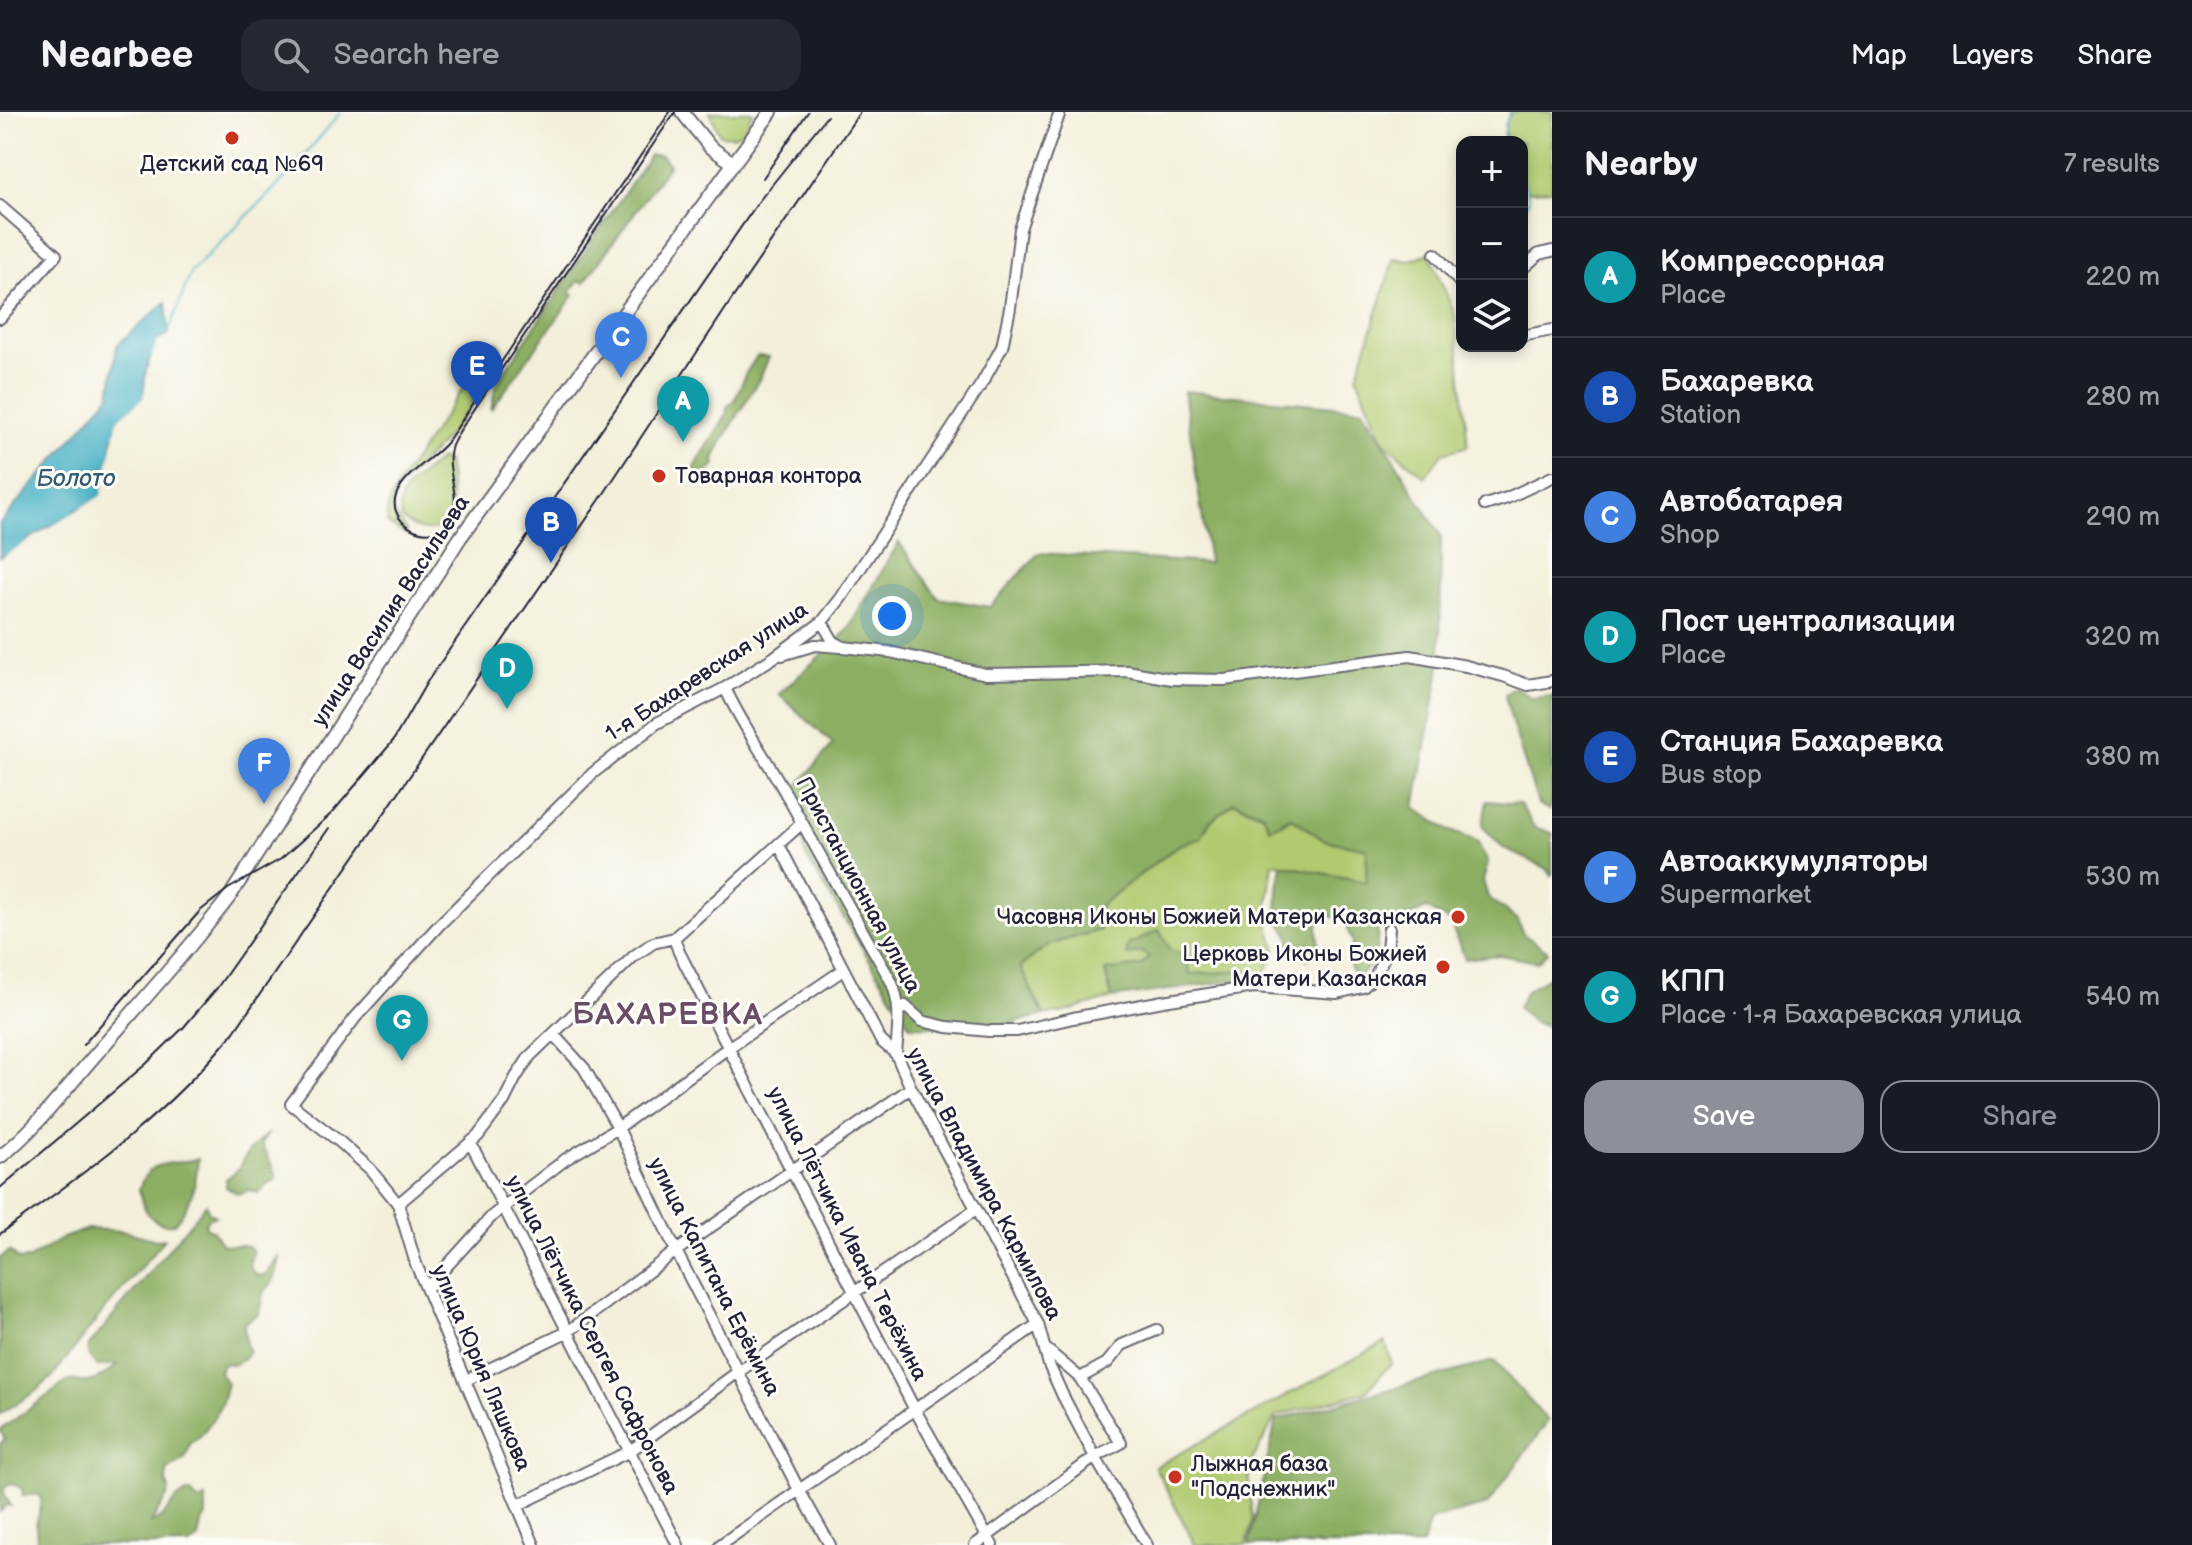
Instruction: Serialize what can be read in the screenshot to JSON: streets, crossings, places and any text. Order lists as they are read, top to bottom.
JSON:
{
  "streets": {
    "main road": ["улица Василия Васильева"],
    "street": [
      "1-я Бахаревская улица",
      "Пристанционная улица",
      "улица Владимира Кармилова",
      "улица Лётчика Ивана Терёхина",
      "улица Капитана Ерёмина",
      "улица Лётчика Сергея Сафронова",
      "улица Юрия Ляшкова"
    ]
  },
  "crossings": [
    ["1-я Бахаревская улица", "Пристанционная улица"],
    ["1-я Бахаревская улица", "улица Юрия Ляшкова"]
  ],
  "districts": ["БАХАРЕВКА"],
  "water": ["Болото"],
  "places": [
    "Детский сад №69",
    "Товарная контора",
    "Часовня Иконы Божией Матери Казанская",
    "Церковь Иконы Божией Матери Казанская",
    "Лыжная база \"Подснежник\""
  ],
  "page": {
    "header": "Nearbee",
    "search": "Search here",
    "nav": ["Map", "Layers", "Share"],
    "heading": ["Nearby", "7 results"],
    "map_buttons": ["+", "−"],
    "list": [
      {
        "mark": "A",
        "name": "Компрессорная",
        "note": "Place",
        "value": "220 m"
      },
      {
        "mark": "B",
        "name": "Бахаревка",
        "note": "Station",
        "value": "280 m"
      },
      {
        "mark": "C",
        "name": "Автобатарея",
        "note": "Shop",
        "value": "290 m"
      },
      {
        "mark": "D",
        "name": "Пост централизации",
        "note": "Place",
        "value": "320 m"
      },
      {
        "mark": "E",
        "name": "Станция Бахаревка",
        "note": "Bus stop",
        "value": "380 m"
      },
      {
        "mark": "F",
        "name": "Автоаккумуляторы",
        "note": "Supermarket",
        "value": "530 m"
      },
      {
        "mark": "G",
        "name": "КПП",
        "note": "Place · 1-я Бахаревская улица",
        "value": "540 m"
      }
    ],
    "pins": [
      "C",
      "E",
      "A",
      "B",
      "D",
      "F",
      "G"
    ],
    "buttons": ["Save", "Share"]
  }
}
